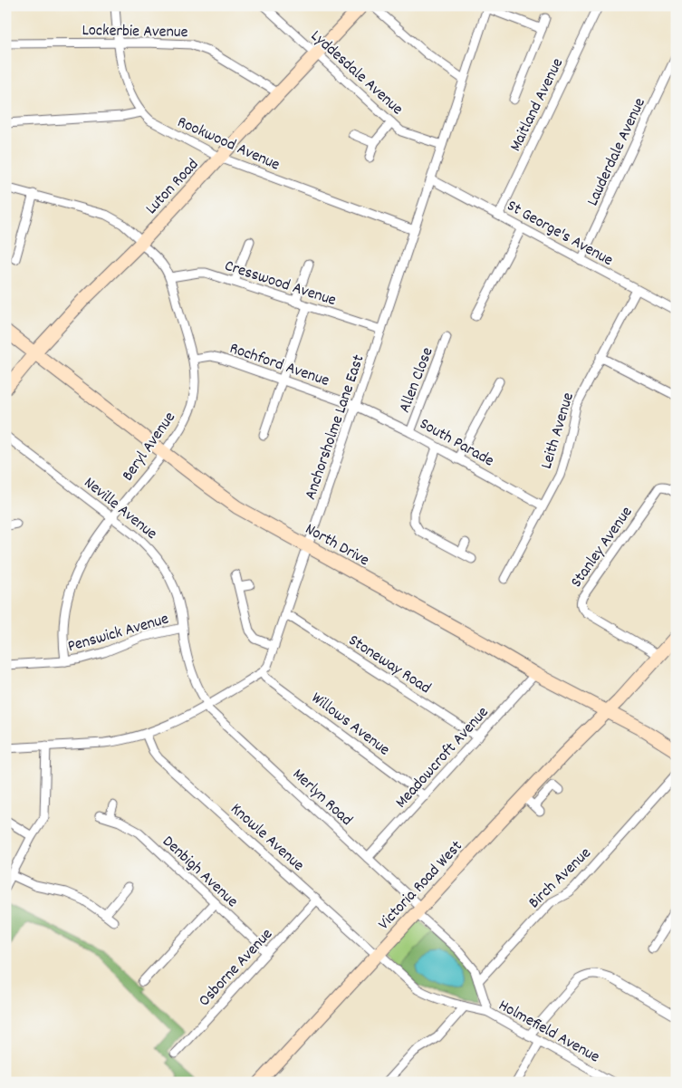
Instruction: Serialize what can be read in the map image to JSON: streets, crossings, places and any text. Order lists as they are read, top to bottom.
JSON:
{
  "streets": {
    "street": [
      "Lockerbie Avenue",
      "Lyddesdale Avenue",
      "Maitland Avenue",
      "Rookwood Avenue",
      "Lauderdale Avenue",
      "Luton Road",
      "St George's Avenue",
      "Cresswood Avenue",
      "Rochford Avenue",
      "Allen Close",
      "Anchorsholme Lane East",
      "Leith Avenue",
      "South Parade",
      "Beryl Avenue",
      "Neville Avenue",
      "North Drive",
      "Stanley Avenue",
      "Penswick Avenue",
      "Stoneway Road",
      "Willows Avenue",
      "Meadowcroft Avenue",
      "Merlyn Road",
      "Knowle Avenue",
      "Denbigh Avenue",
      "Birch Avenue",
      "Victoria Road West",
      "Osborne Avenue",
      "Holmefield Avenue"
    ]
  },
  "crossings": [
    ["Lockerbie Avenue", "Rookwood Avenue"],
    ["Lockerbie Avenue", "Luton Road"],
    ["Lyddesdale Avenue", "Luton Road"],
    ["Lyddesdale Avenue", "Anchorsholme Lane East"],
    ["Maitland Avenue", "St George's Avenue"],
    ["Rookwood Avenue", "Luton Road"],
    ["Rookwood Avenue", "Anchorsholme Lane East"],
    ["Lauderdale Avenue", "St George's Avenue"],
    ["Luton Road", "Beryl Avenue"],
    ["Luton Road", "North Drive"],
    ["St George's Avenue", "Anchorsholme Lane East"],
    ["St George's Avenue", "Leith Avenue"],
    ["Cresswood Avenue", "Anchorsholme Lane East"],
    ["Cresswood Avenue", "Beryl Avenue"],
    ["Rochford Avenue", "Anchorsholme Lane East"],
    ["Rochford Avenue", "South Parade"],
    ["Rochford Avenue", "Beryl Avenue"],
    ["Allen Close", "South Parade"],
    ["Anchorsholme Lane East", "South Parade"],
    ["Anchorsholme Lane East", "North Drive"],
    ["Anchorsholme Lane East", "Stoneway Road"],
    ["Anchorsholme Lane East", "Willows Avenue"],
    ["Leith Avenue", "South Parade"],
    ["Beryl Avenue", "Neville Avenue"],
    ["Beryl Avenue", "North Drive"],
    ["Beryl Avenue", "Penswick Avenue"],
    ["Neville Avenue", "Penswick Avenue"],
    ["Neville Avenue", "Merlyn Road"],
    ["North Drive", "Meadowcroft Avenue"],
    ["North Drive", "Victoria Road West"],
    ["Stanley Avenue", "Victoria Road West"],
    ["Stoneway Road", "Meadowcroft Avenue"],
    ["Willows Avenue", "Meadowcroft Avenue"],
    ["Meadowcroft Avenue", "Merlyn Road"],
    ["Merlyn Road", "Birch Avenue"],
    ["Merlyn Road", "Victoria Road West"],
    ["Merlyn Road", "Holmefield Avenue"],
    ["Knowle Avenue", "Victoria Road West"],
    ["Knowle Avenue", "Osborne Avenue"],
    ["Knowle Avenue", "Holmefield Avenue"],
    ["Denbigh Avenue", "Osborne Avenue"],
    ["Victoria Road West", "Holmefield Avenue"]
  ]
}
